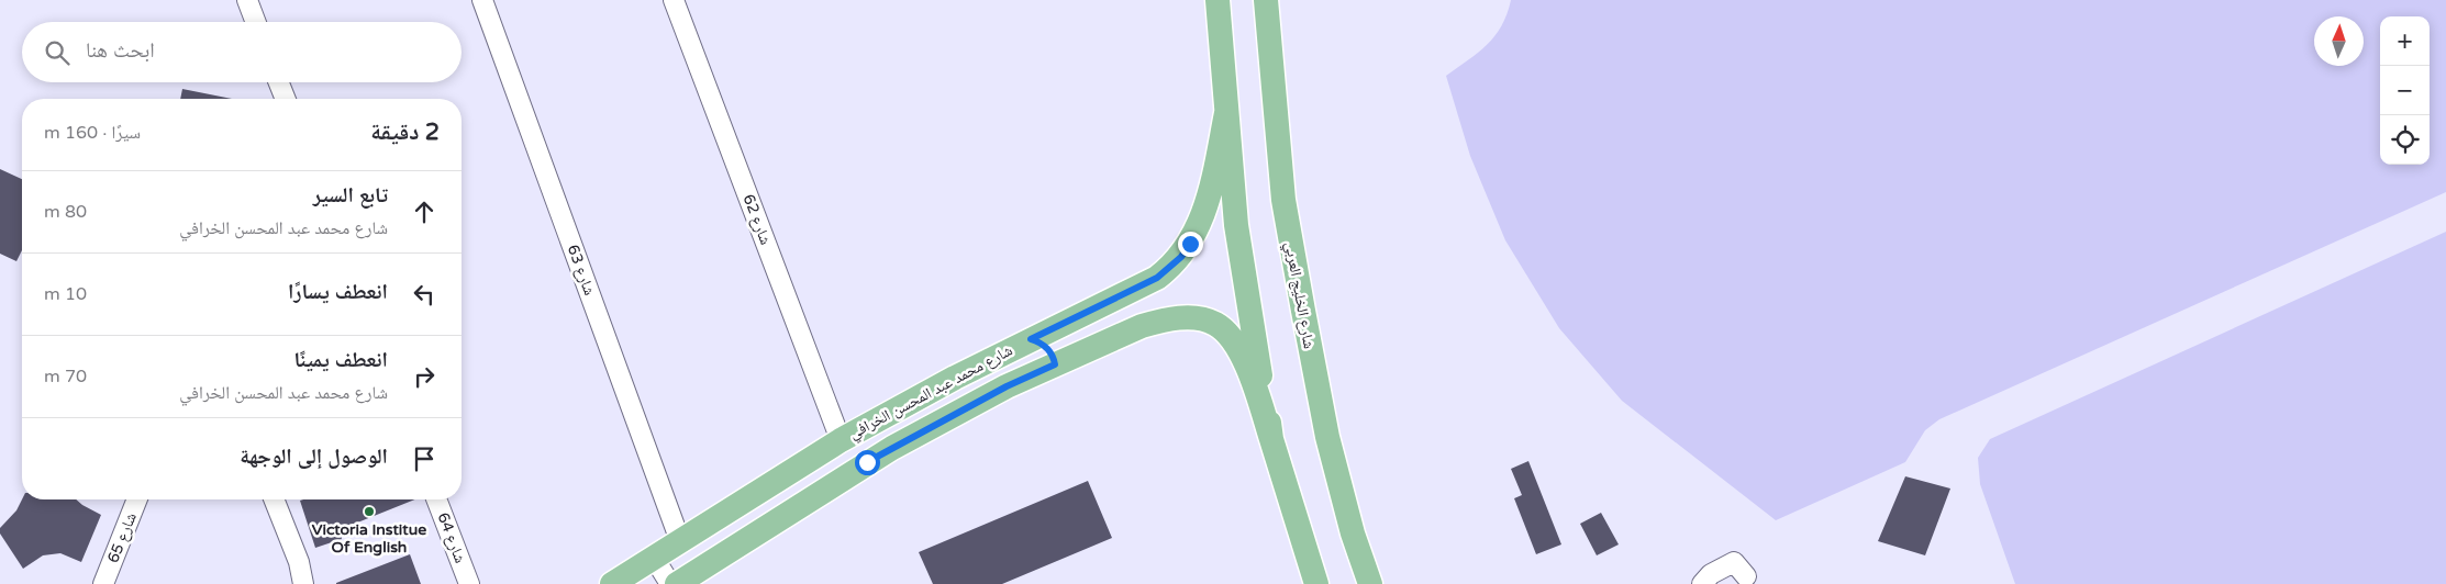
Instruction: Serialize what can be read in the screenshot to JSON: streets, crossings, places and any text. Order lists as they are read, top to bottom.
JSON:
{
  "streets": {
    "main road": ["شارع الخليج العربي", "شارع محمد عبد المحسن الخرافي"],
    "street": [
      "شارع 62",
      "شارع 63",
      "شارع 65",
      "شارع 64"
    ]
  },
  "crossings": [
    ["شارع 62", "شارع محمد عبد المحسن الخرافي"],
    ["شارع 63", "شارع محمد عبد المحسن الخرافي"]
  ],
  "places": ["Victoria Institue Of English"],
  "north": "top",
  "page": {
    "map_buttons": ["+", "−"],
    "search": "ابحث هنا",
    "heading": ["2 دقيقة", "سيرًا · 160 m"],
    "list": [
      ["تابع السير", "شارع محمد عبد المحسن الخرافي", "80 m"],
      ["انعطف يسارًا", "10 m"],
      ["انعطف يمينًا", "شارع محمد عبد المحسن الخرافي", "70 m"],
      "الوصول إلى الوجهة"
    ]
  }
}
